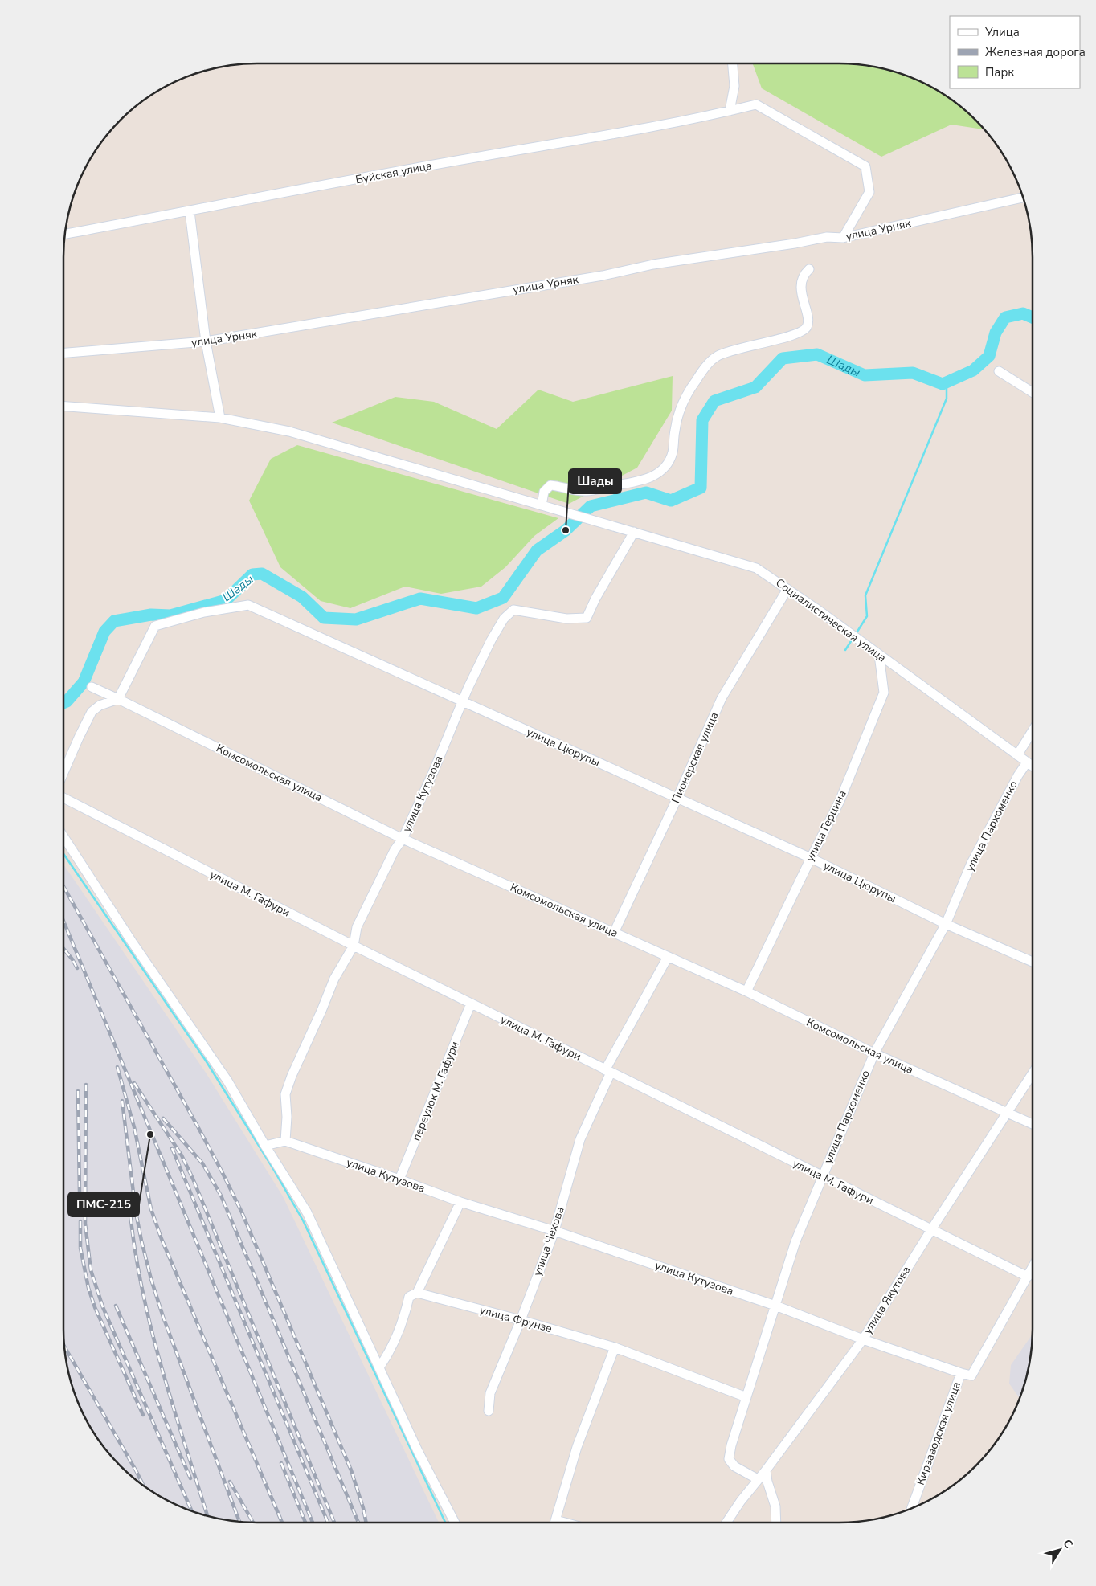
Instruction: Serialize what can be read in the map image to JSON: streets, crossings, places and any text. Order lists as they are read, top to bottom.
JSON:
{
  "streets": {
    "street": [
      "Буйская улица",
      "улица Урняк",
      "Социалистическая улица",
      "улица Цюрупы",
      "Пионерская улица",
      "Комсомольская улица",
      "улица Кутузова",
      "улица Герцина",
      "улица Пархоменко",
      "улица М. Гафури",
      "переулок М. Гафури",
      "улица Чехова",
      "улица Якутова",
      "улица Фрунзе",
      "Кирзаводская улица"
    ]
  },
  "crossings": [
    ["Буйская улица", "улица Урняк"],
    ["Социалистическая улица", "Пионерская улица"],
    ["Социалистическая улица", "улица Кутузова"],
    ["Социалистическая улица", "улица Герцина"],
    ["Социалистическая улица", "улица Пархоменко"],
    ["улица Цюрупы", "Пионерская улица"],
    ["улица Цюрупы", "Комсомольская улица"],
    ["улица Цюрупы", "улица Кутузова"],
    ["улица Цюрупы", "улица Герцина"],
    ["улица Цюрупы", "улица Пархоменко"],
    ["Пионерская улица", "Комсомольская улица"],
    ["Комсомольская улица", "улица Кутузова"],
    ["Комсомольская улица", "улица Герцина"],
    ["Комсомольская улица", "улица Пархоменко"],
    ["Комсомольская улица", "улица Чехова"],
    ["Комсомольская улица", "улица Якутова"],
    ["улица Кутузова", "улица Пархоменко"],
    ["улица Кутузова", "улица М. Гафури"],
    ["улица Кутузова", "переулок М. Гафури"],
    ["улица Кутузова", "улица Чехова"],
    ["улица Кутузова", "улица Якутова"],
    ["улица Кутузова", "Кирзаводская улица"],
    ["улица Пархоменко", "улица М. Гафури"],
    ["улица Пархоменко", "улица Якутова"],
    ["улица Пархоменко", "улица Фрунзе"],
    ["улица М. Гафури", "переулок М. Гафури"],
    ["улица М. Гафури", "улица Чехова"],
    ["улица М. Гафури", "улица Якутова"],
    ["улица Чехова", "улица Фрунзе"]
  ],
  "water": ["Шады"],
  "places": ["Шады", "ПМС-215"],
  "legend": ["Улица", "Железная дорога", "Парк"],
  "north": "top right"
}
